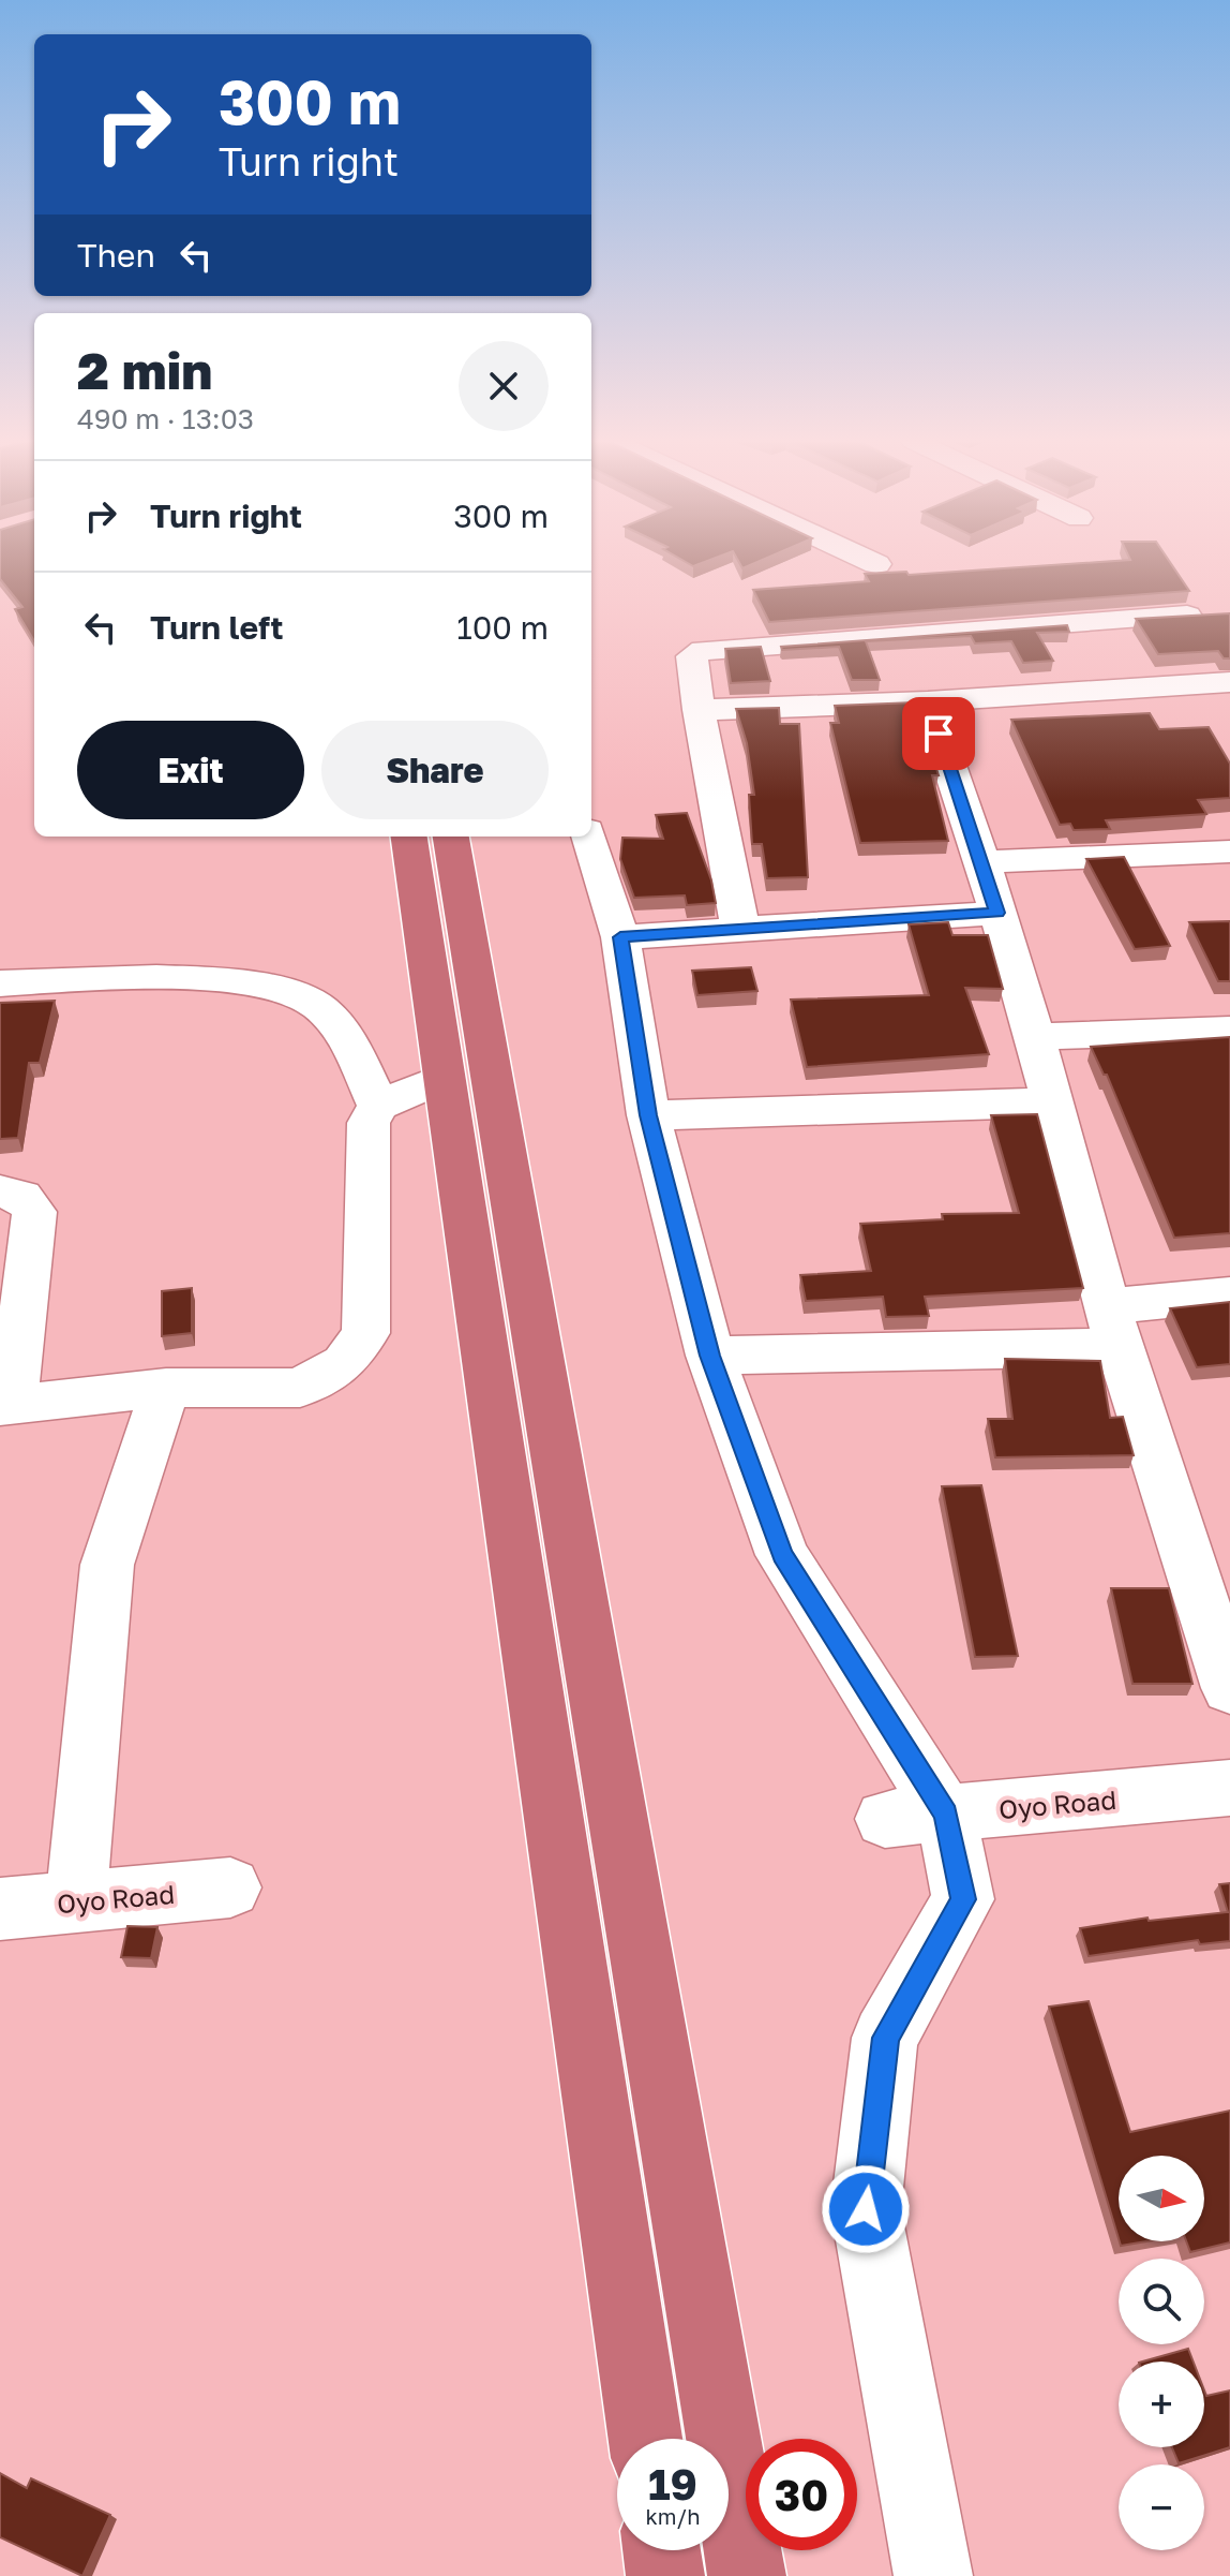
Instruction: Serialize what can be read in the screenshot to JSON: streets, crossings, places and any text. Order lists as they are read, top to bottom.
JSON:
{
  "streets": {
    "street": ["Oyo Road"]
  },
  "north": "right",
  "page": {
    "turn": ["300 m", "Turn right"],
    "then": "Then",
    "heading": ["2 min", "490 m · 13:03"],
    "list": [
      {
        "name": "Turn right",
        "value": "300 m"
      },
      {
        "name": "Turn left",
        "value": "100 m"
      }
    ],
    "buttons": ["Exit", "Share"],
    "map_buttons": ["+", "−"],
    "speed": "19 km/h",
    "limit": "30"
  }
}
